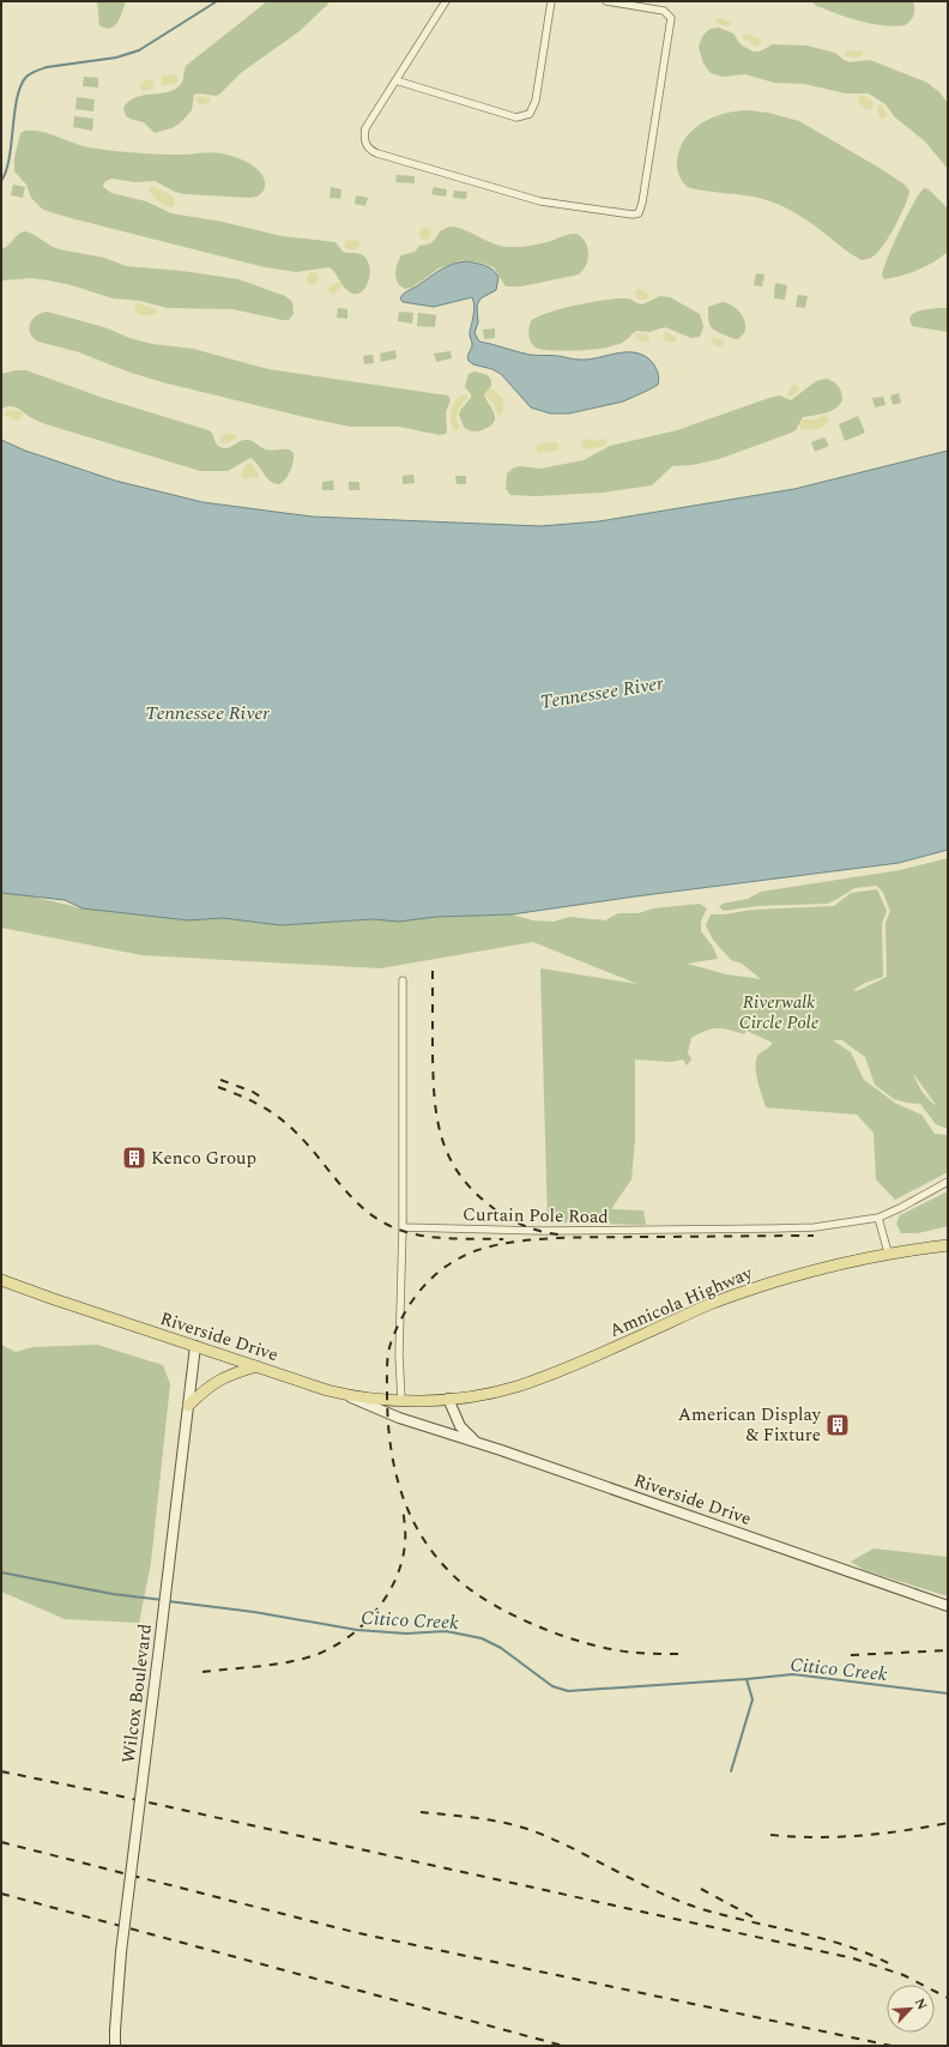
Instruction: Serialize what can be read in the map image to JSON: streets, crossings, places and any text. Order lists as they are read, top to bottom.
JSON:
{
  "streets": {
    "main road": ["Amnicola Highway", "Riverside Drive", "Wilcox Boulevard"],
    "street": ["Curtain Pole Road"]
  },
  "crossings": [
    ["Amnicola Highway", "Riverside Drive"],
    ["Riverside Drive", "Wilcox Boulevard"]
  ],
  "water": ["Tennessee River", "Citico Creek"],
  "parks": ["Riverwalk Circle Pole"],
  "places": {
    "building": ["Kenco Group", "American Display & Fixture"]
  },
  "north": "top right"
}
